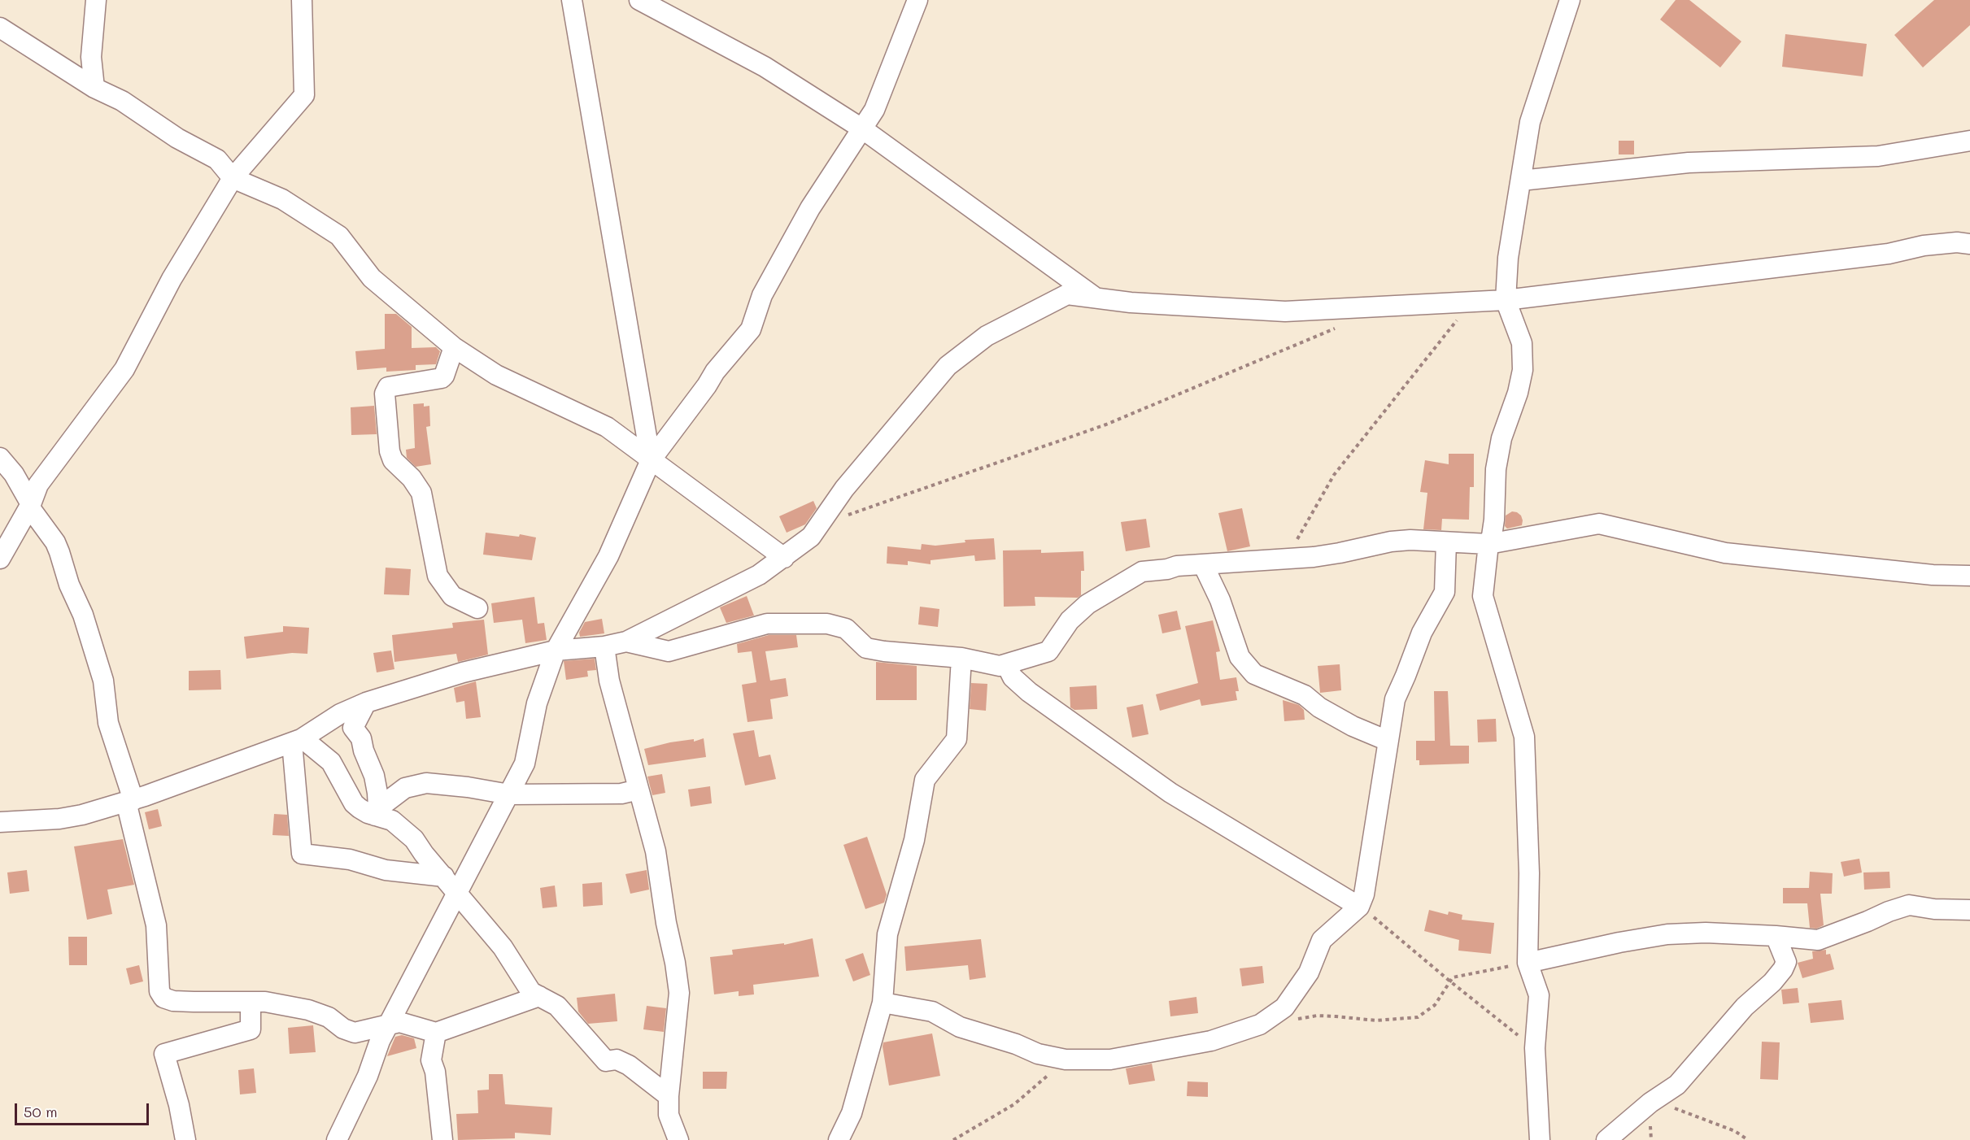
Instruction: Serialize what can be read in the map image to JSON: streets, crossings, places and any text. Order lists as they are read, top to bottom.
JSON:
{
  "scale_bar": "50 m"
}
